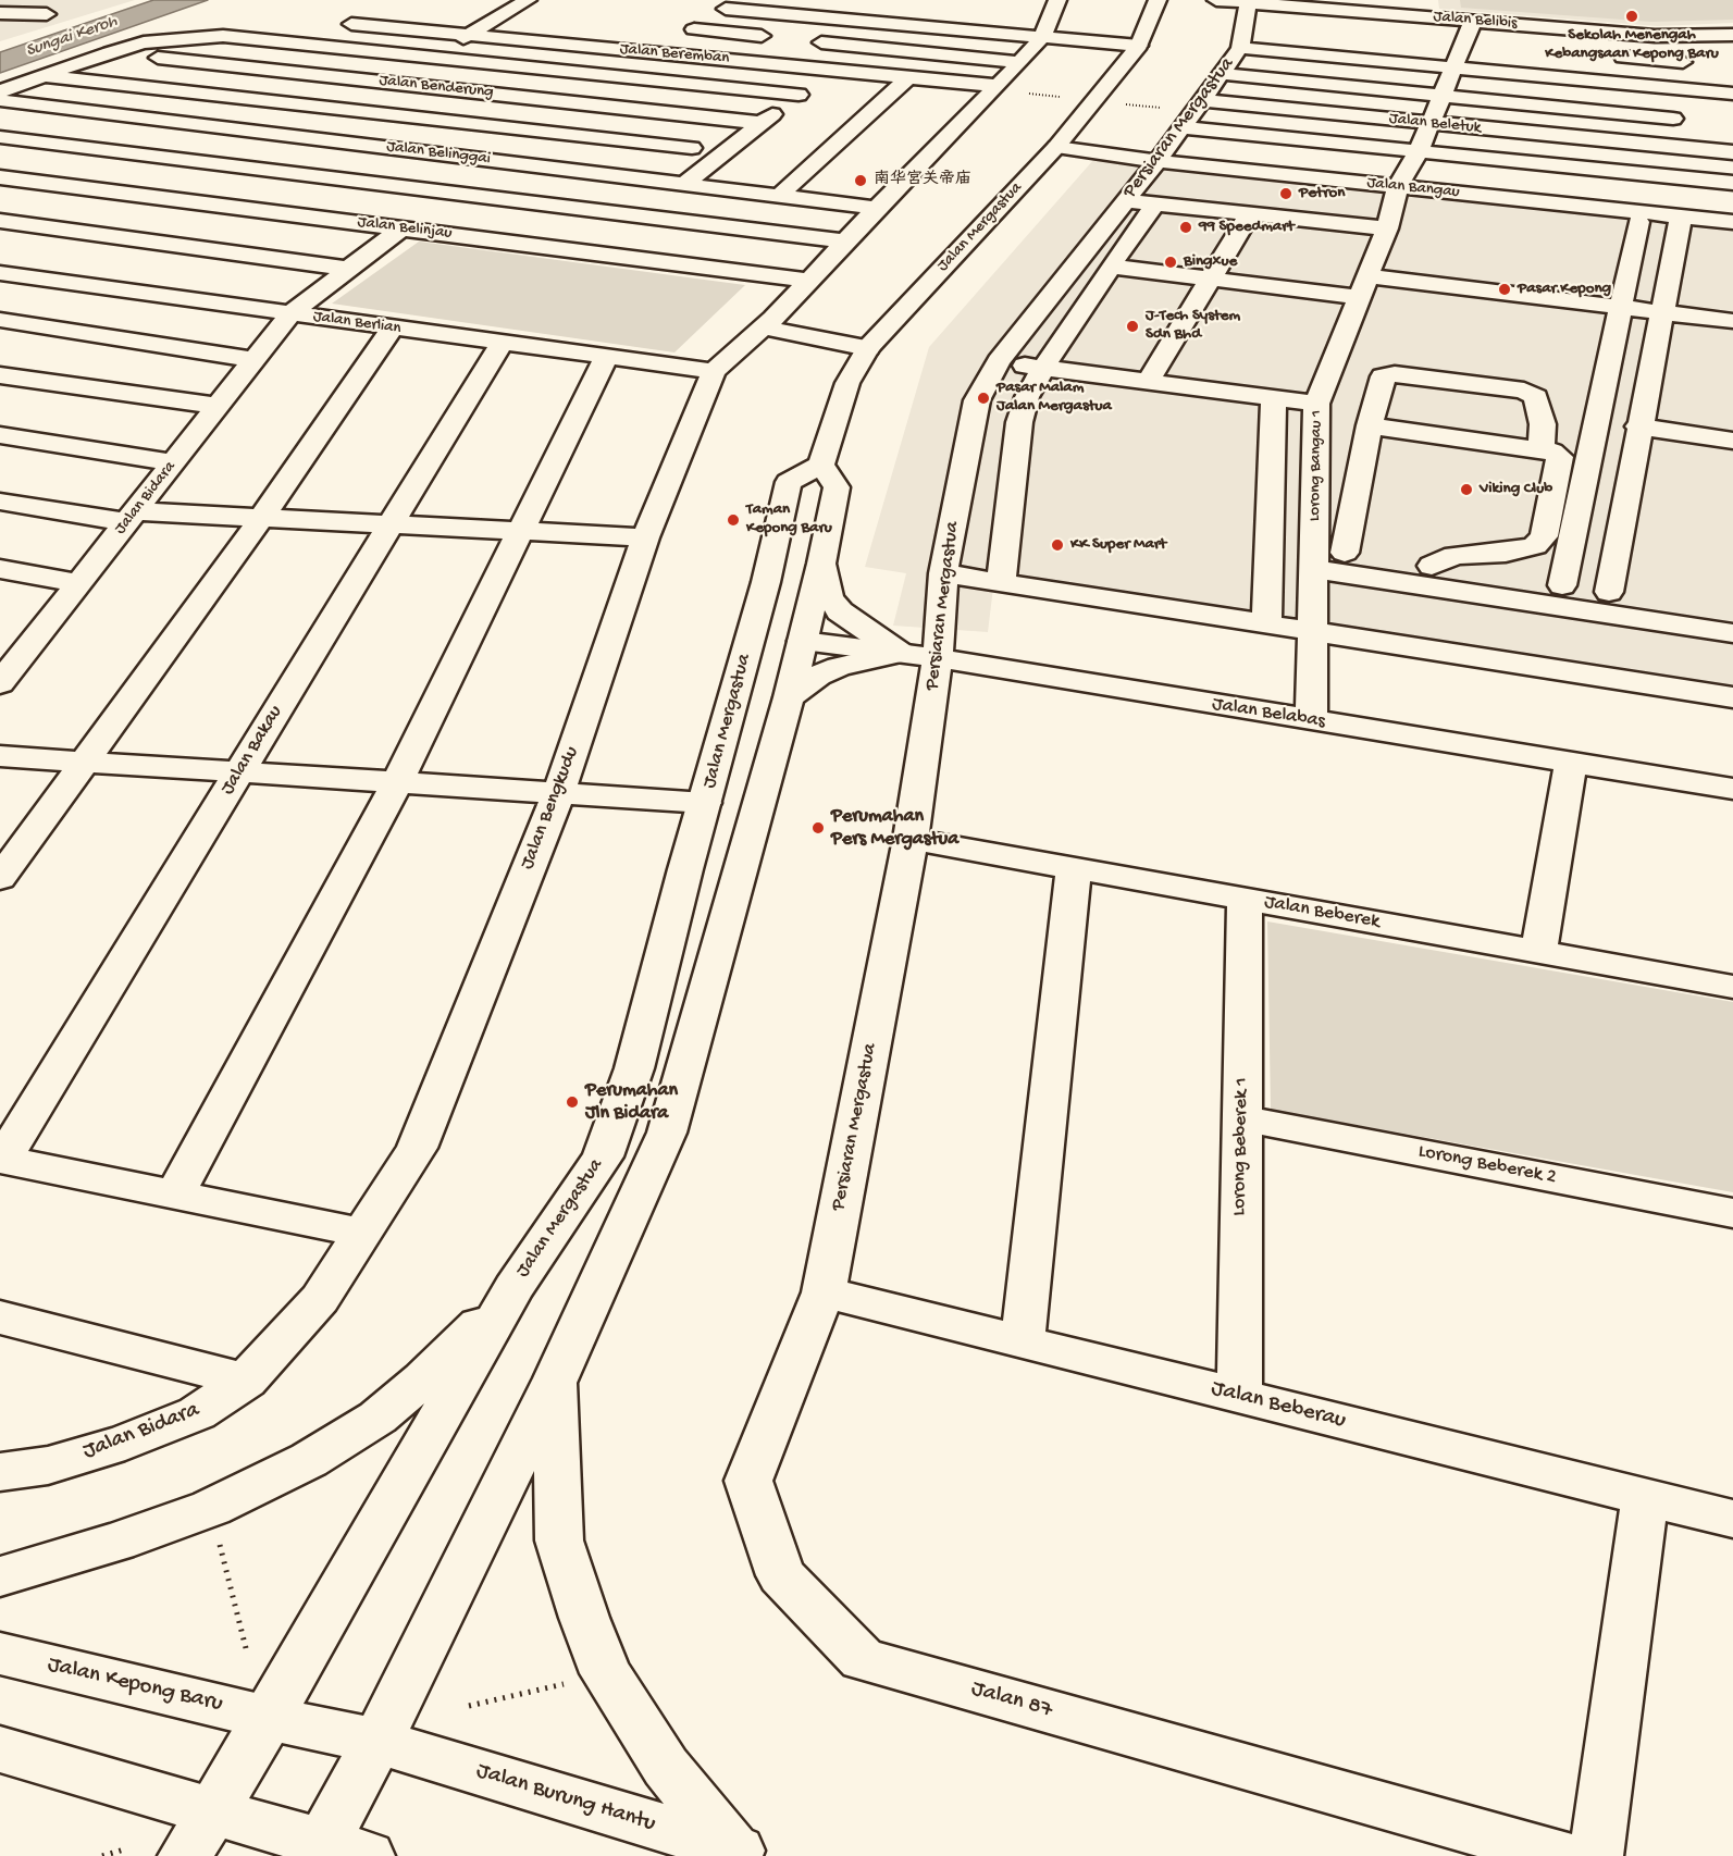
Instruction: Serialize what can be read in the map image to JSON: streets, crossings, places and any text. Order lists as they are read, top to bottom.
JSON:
{
  "streets": {
    "street": [
      "Jalan Belibis",
      "Jalan Beremban",
      "Jalan Benderung",
      "Jalan Beletuk",
      "Persiaran Mergastua",
      "Jalan Belinggai",
      "Jalan Bangau",
      "Jalan Mergastua",
      "Jalan Belinjau",
      "Jalan Berlian",
      "Lorong Bangau 1",
      "Jalan Bidara",
      "Jalan Belabas",
      "Jalan Bakau",
      "Jalan Bengkudu",
      "Jalan Beberek",
      "Lorong Beberek 1",
      "Lorong Beberek 2",
      "Jalan Beberau",
      "Jalan Kepong Baru",
      "Jalan 87",
      "Jalan Burung Hantu"
    ]
  },
  "crossings": [
    ["Jalan Belibis", "Persiaran Mergastua"],
    ["Jalan Belibis", "Lorong Bangau 1"],
    ["Jalan Beletuk", "Persiaran Mergastua"],
    ["Jalan Beletuk", "Lorong Bangau 1"],
    ["Persiaran Mergastua", "Jalan Bangau"],
    ["Persiaran Mergastua", "Jalan Belabas"],
    ["Persiaran Mergastua", "Jalan Beberek"],
    ["Persiaran Mergastua", "Jalan Beberau"],
    ["Persiaran Mergastua", "Jalan 87"],
    ["Jalan Bangau", "Jalan Mergastua"],
    ["Jalan Bangau", "Lorong Bangau 1"],
    ["Jalan Mergastua", "Jalan Kepong Baru"],
    ["Jalan Belinjau", "Jalan Bidara"],
    ["Jalan Berlian", "Jalan Bidara"],
    ["Jalan Berlian", "Jalan Bakau"],
    ["Jalan Berlian", "Jalan Bengkudu"],
    ["Lorong Bangau 1", "Jalan Belabas"],
    ["Jalan Bidara", "Jalan Bengkudu"],
    ["Jalan Beberek", "Lorong Beberek 1"],
    ["Lorong Beberek 1", "Lorong Beberek 2"],
    ["Lorong Beberek 1", "Jalan Beberau"],
    ["Jalan Beberau", "Jalan 87"],
    ["Jalan Kepong Baru", "Jalan Burung Hantu"]
  ],
  "water": ["Sungai Keroh"],
  "places": [
    "Sekolah Menengah Kebangsaan Kepong Baru",
    "南华宫关帝庙",
    "Petron",
    "99 Speedmart",
    "Bingxue",
    "Pasar Kepong",
    "J-Tech System Sdn Bhd",
    "Pasar Malam Jalan Mergastua",
    "Viking Club",
    "Taman Kepong Baru",
    "KK Super Mart",
    "Perumahan Pers Mergastua",
    "Perumahan Jln Bidara"
  ]
}
